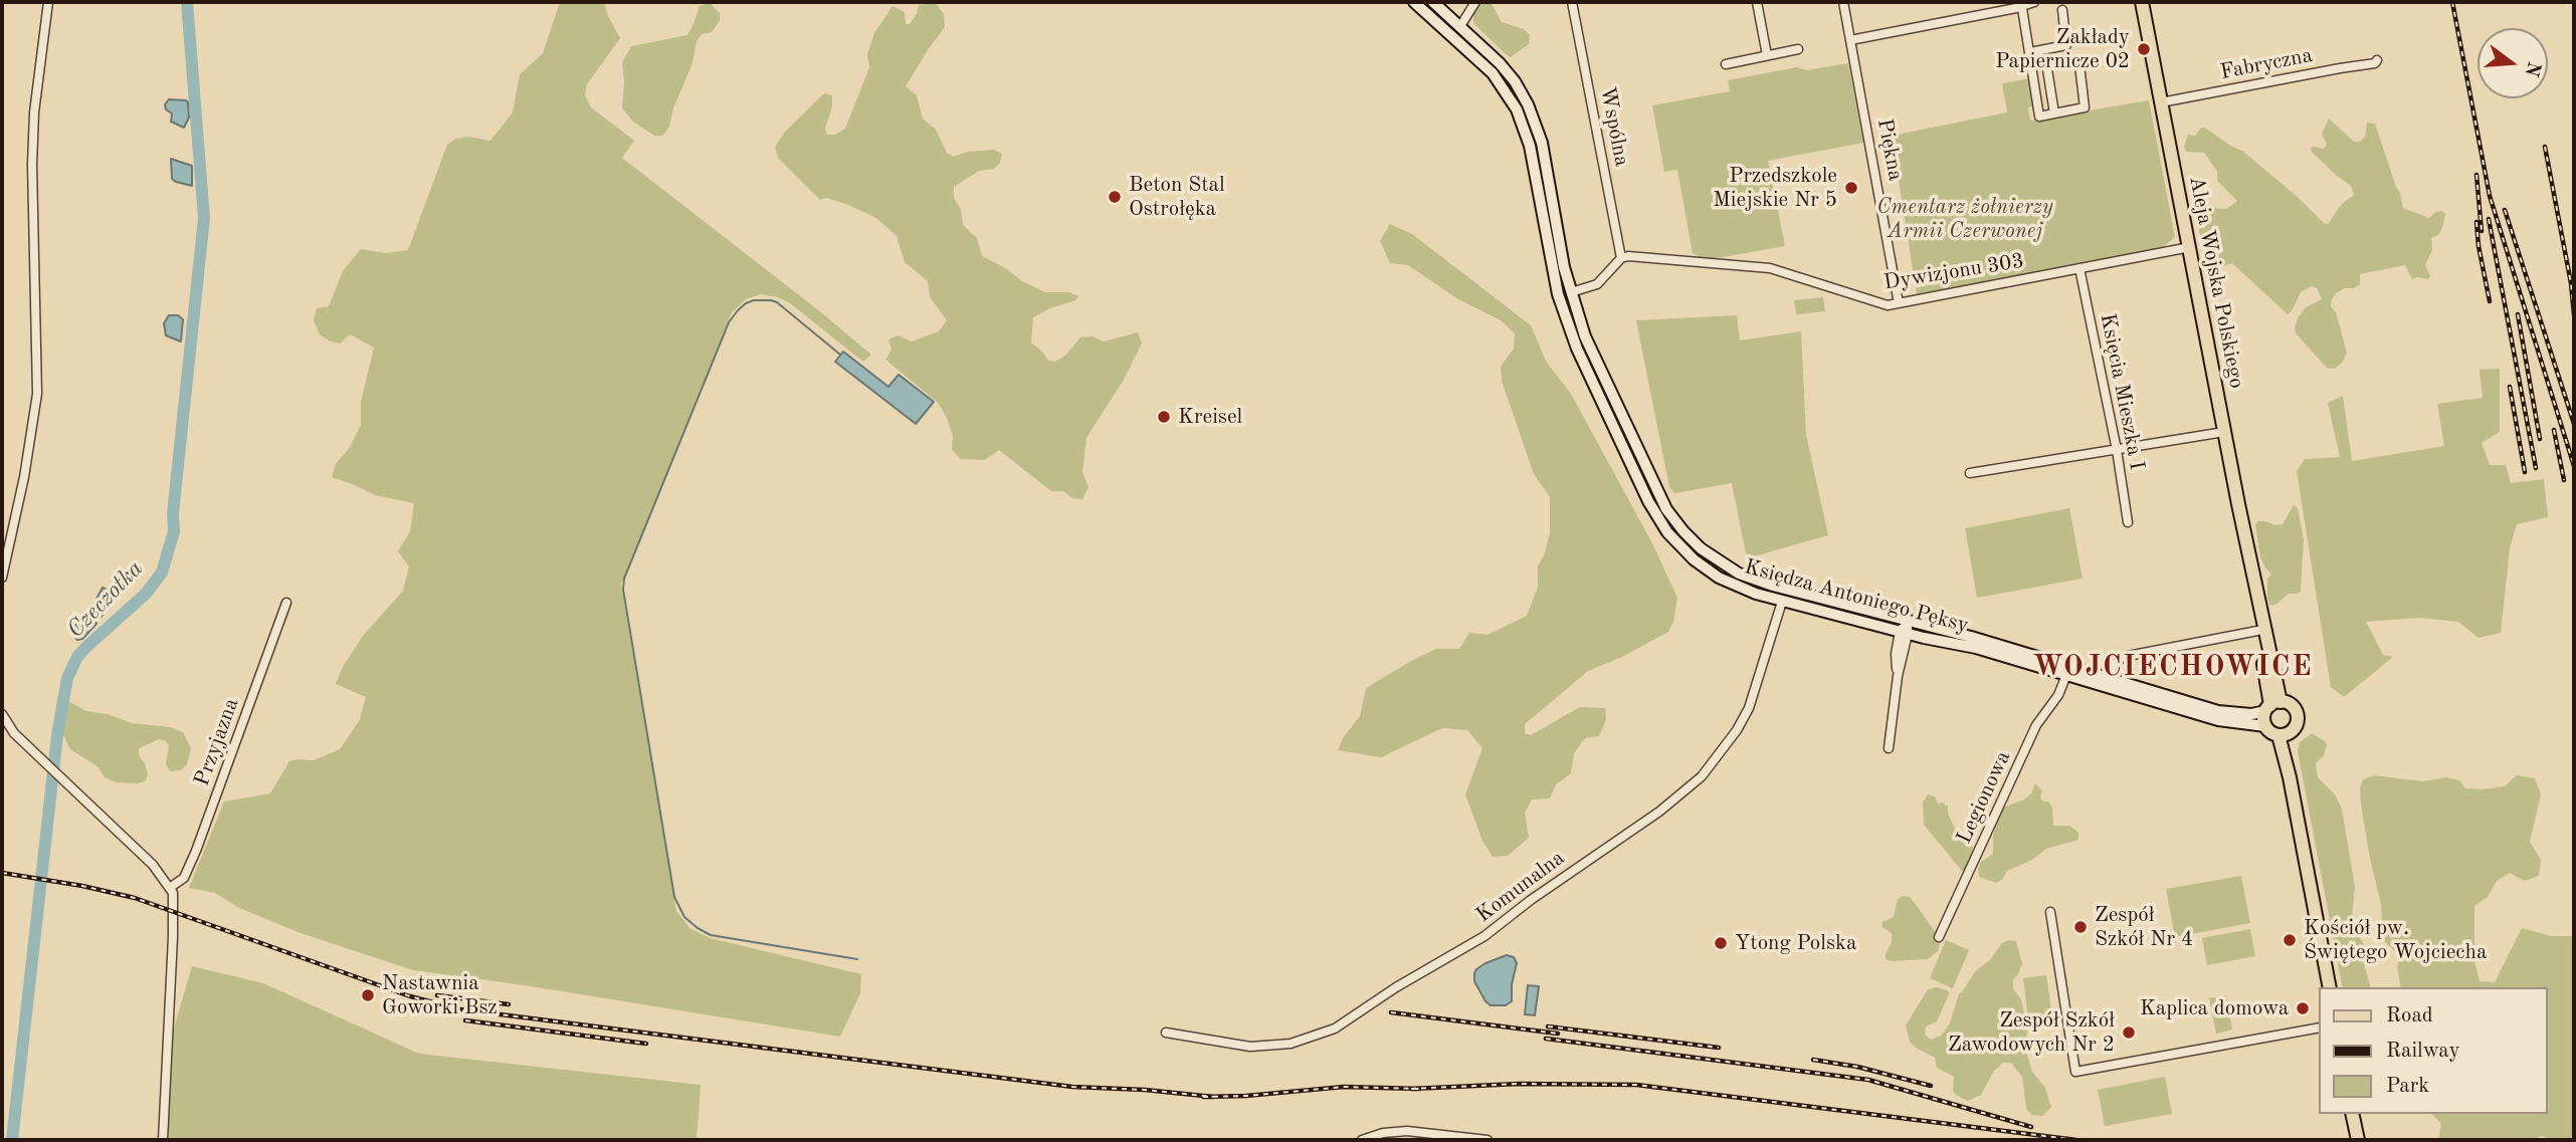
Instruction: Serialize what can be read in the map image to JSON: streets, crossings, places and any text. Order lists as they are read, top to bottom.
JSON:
{
  "streets": {
    "main road": ["Aleja Wojska Polskiego", "Księdza Antoniego Pęksy"],
    "street": [
      "Fabryczna",
      "Wspólna",
      "Piękna",
      "Dywizjonu 303",
      "Księcia Mieszka I",
      "Przyjazna",
      "Legionowa",
      "Komunalna"
    ]
  },
  "crossings": [
    ["Fabryczna", "Aleja Wojska Polskiego"],
    ["Wspólna", "Dywizjonu 303"],
    ["Piękna", "Dywizjonu 303"],
    ["Dywizjonu 303", "Aleja Wojska Polskiego"],
    ["Dywizjonu 303", "Księcia Mieszka I"],
    ["Aleja Wojska Polskiego", "Księdza Antoniego Pęksy"],
    ["Księdza Antoniego Pęksy", "Legionowa"],
    ["Księdza Antoniego Pęksy", "Komunalna"]
  ],
  "districts": ["WOJCIECHOWICE"],
  "water": ["Czeczotka"],
  "parks": ["Cmentarz żołnierzy Armii Czerwonej"],
  "places": [
    "Zakłady Papiernicze 02",
    "Przedszkole Miejskie Nr 5",
    "Beton Stal Ostrołęka",
    "Kreisel",
    "Zespół Szkół Nr 4",
    "Kościół pw. Świętego Wojciecha",
    "Ytong Polska",
    "Nastawnia Goworki Bsz",
    "Kaplica domowa",
    "Zespół Szkół Zawodowych Nr 2"
  ],
  "legend": ["Road", "Railway", "Park"],
  "north": "right"
}
